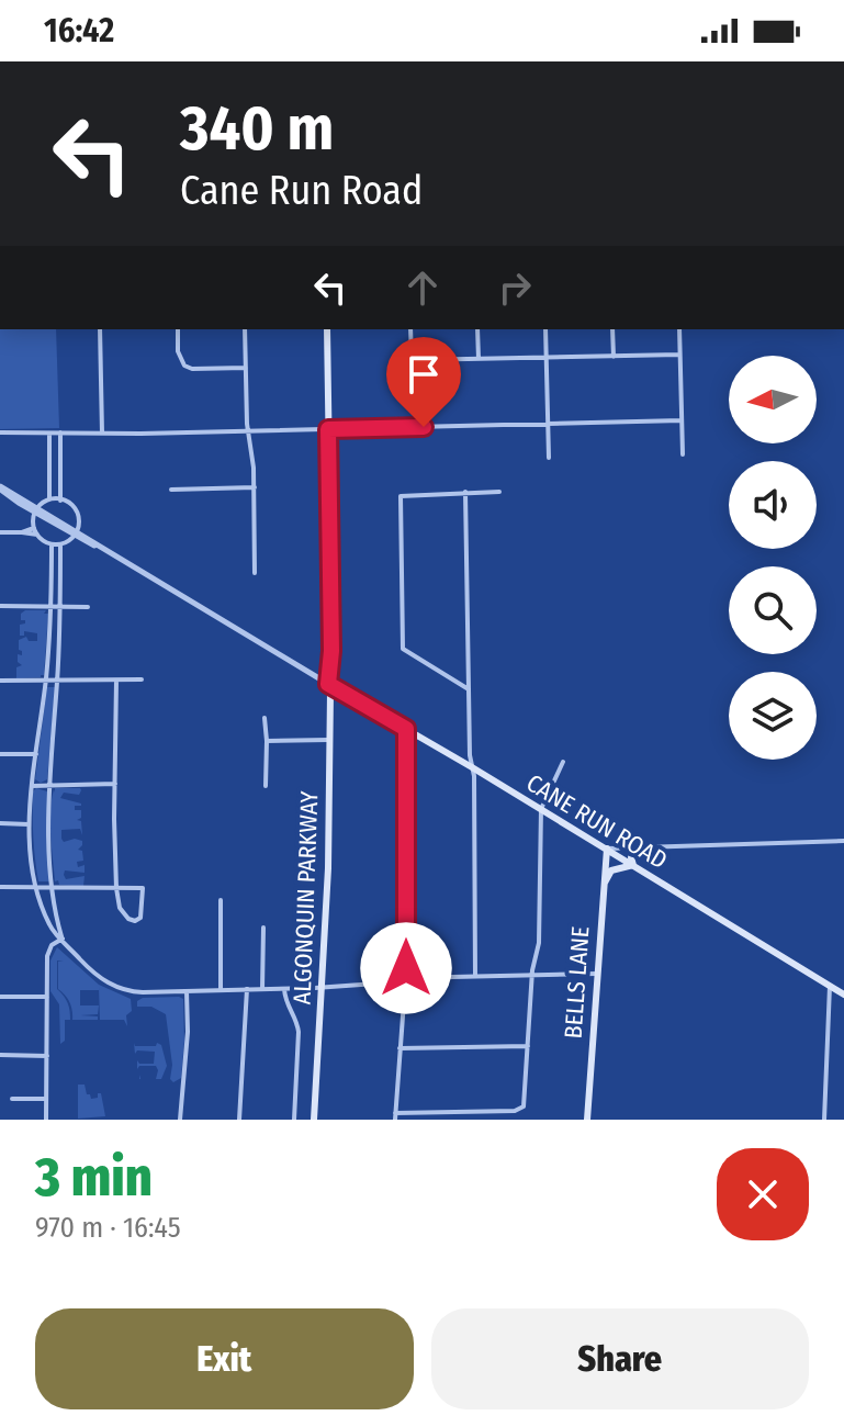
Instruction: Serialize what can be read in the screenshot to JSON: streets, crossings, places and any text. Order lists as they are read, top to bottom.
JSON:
{
  "streets": {
    "main road": ["CANE RUN ROAD", "ALGONQUIN PARKWAY", "BELLS LANE"]
  },
  "crossings": [
    ["CANE RUN ROAD", "ALGONQUIN PARKWAY"],
    ["CANE RUN ROAD", "BELLS LANE"]
  ],
  "north": "left",
  "page": {
    "status": "16:42",
    "turn": ["340 m", "Cane Run Road"],
    "heading": ["3 min", "970 m · 16:45"],
    "buttons": ["Exit", "Share"]
  }
}
